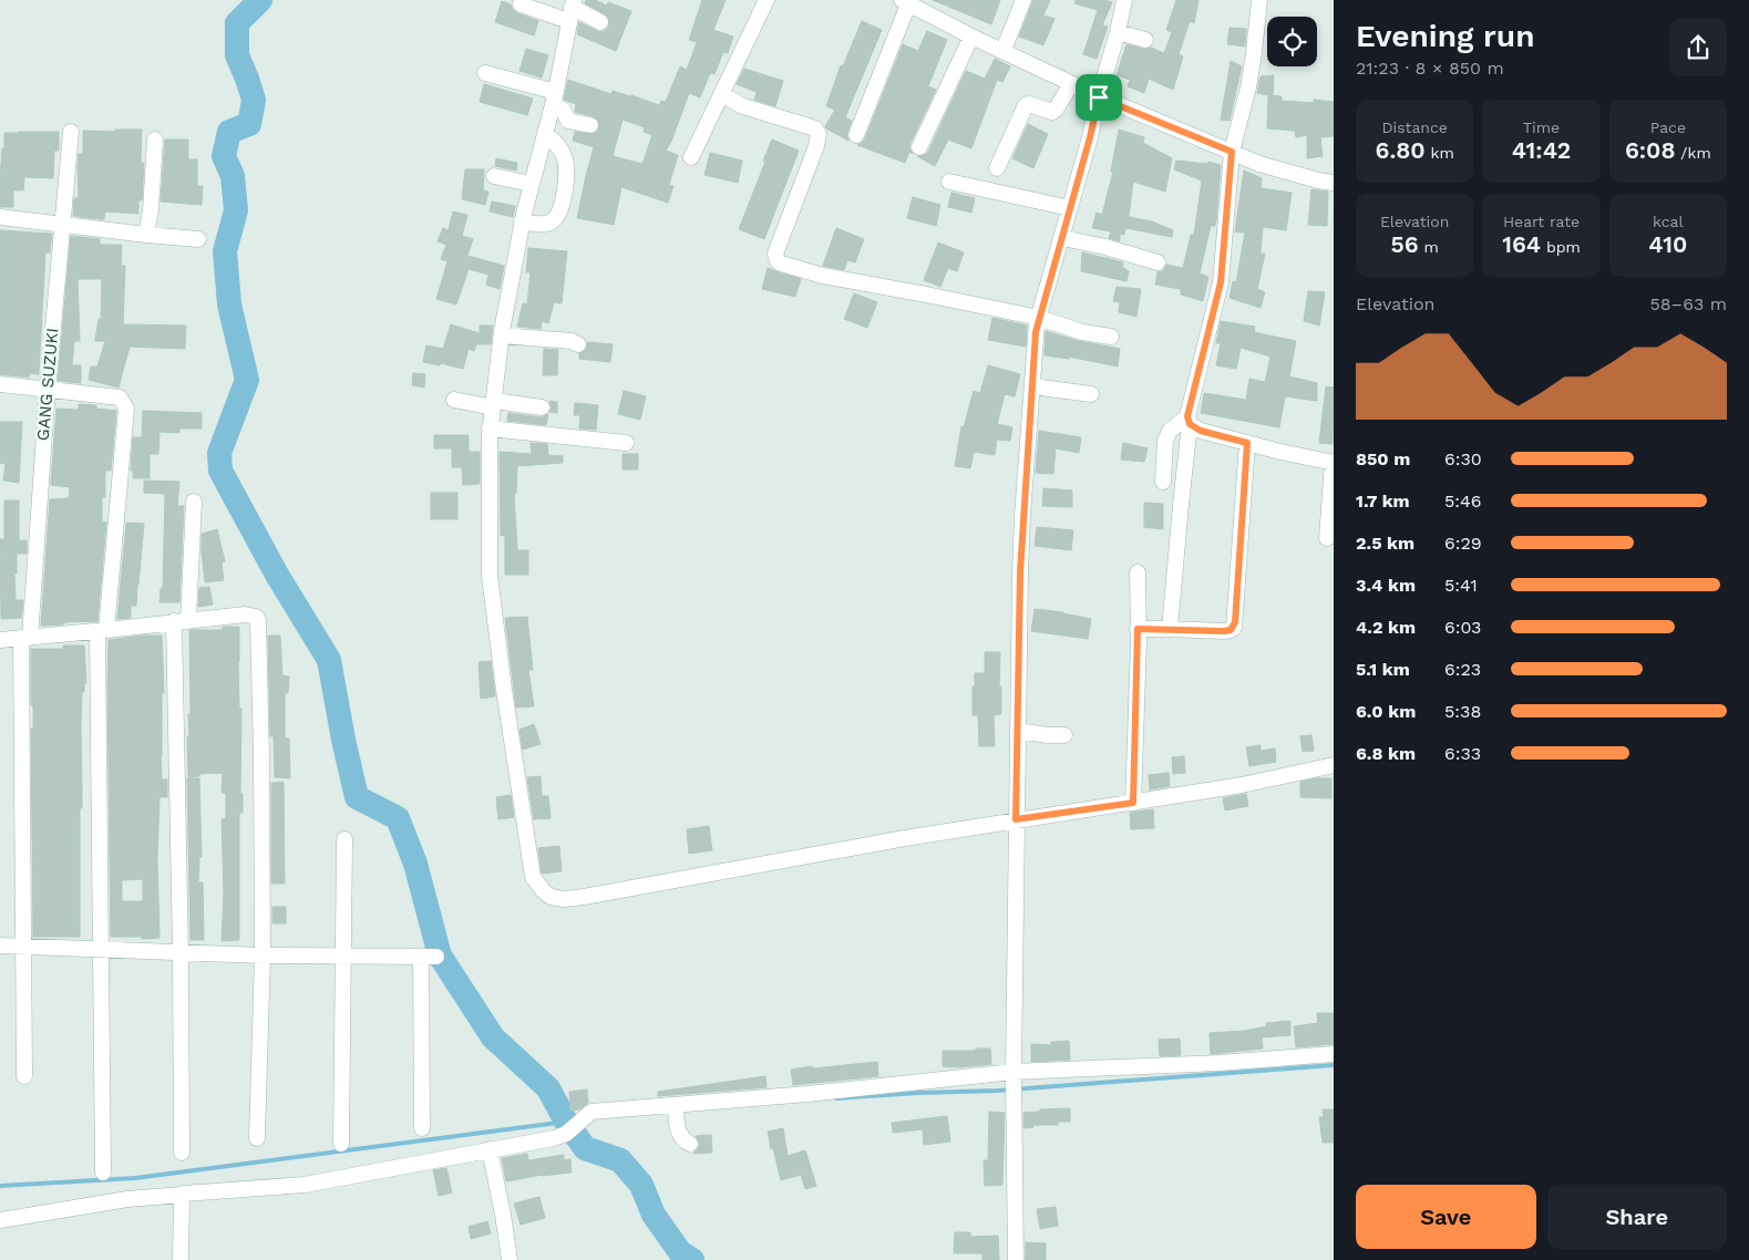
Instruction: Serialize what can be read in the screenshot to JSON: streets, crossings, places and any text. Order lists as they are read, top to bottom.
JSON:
{
  "streets": {
    "street": ["GANG SUZUKI"]
  },
  "page": {
    "heading": ["Evening run", "21:23 · 8 × 850 m"],
    "stats": [
      ["Distance", "6.80 km"],
      ["Time", "41:42"],
      ["Pace", "6:08 /km"],
      ["Elevation", "56 m"],
      ["Heart rate", "164 bpm"],
      ["kcal", "410"]
    ],
    "chart": ["Elevation", "58–63 m"],
    "list": [
      {
        "name": "850 m",
        "note": "6:30"
      },
      {
        "name": "1.7 km",
        "note": "5:46"
      },
      {
        "name": "2.5 km",
        "note": "6:29"
      },
      {
        "name": "3.4 km",
        "note": "5:41"
      },
      {
        "name": "4.2 km",
        "note": "6:03"
      },
      {
        "name": "5.1 km",
        "note": "6:23"
      },
      {
        "name": "6.0 km",
        "note": "5:38"
      },
      {
        "name": "6.8 km",
        "note": "6:33"
      }
    ],
    "buttons": ["Save", "Share"]
  }
}
